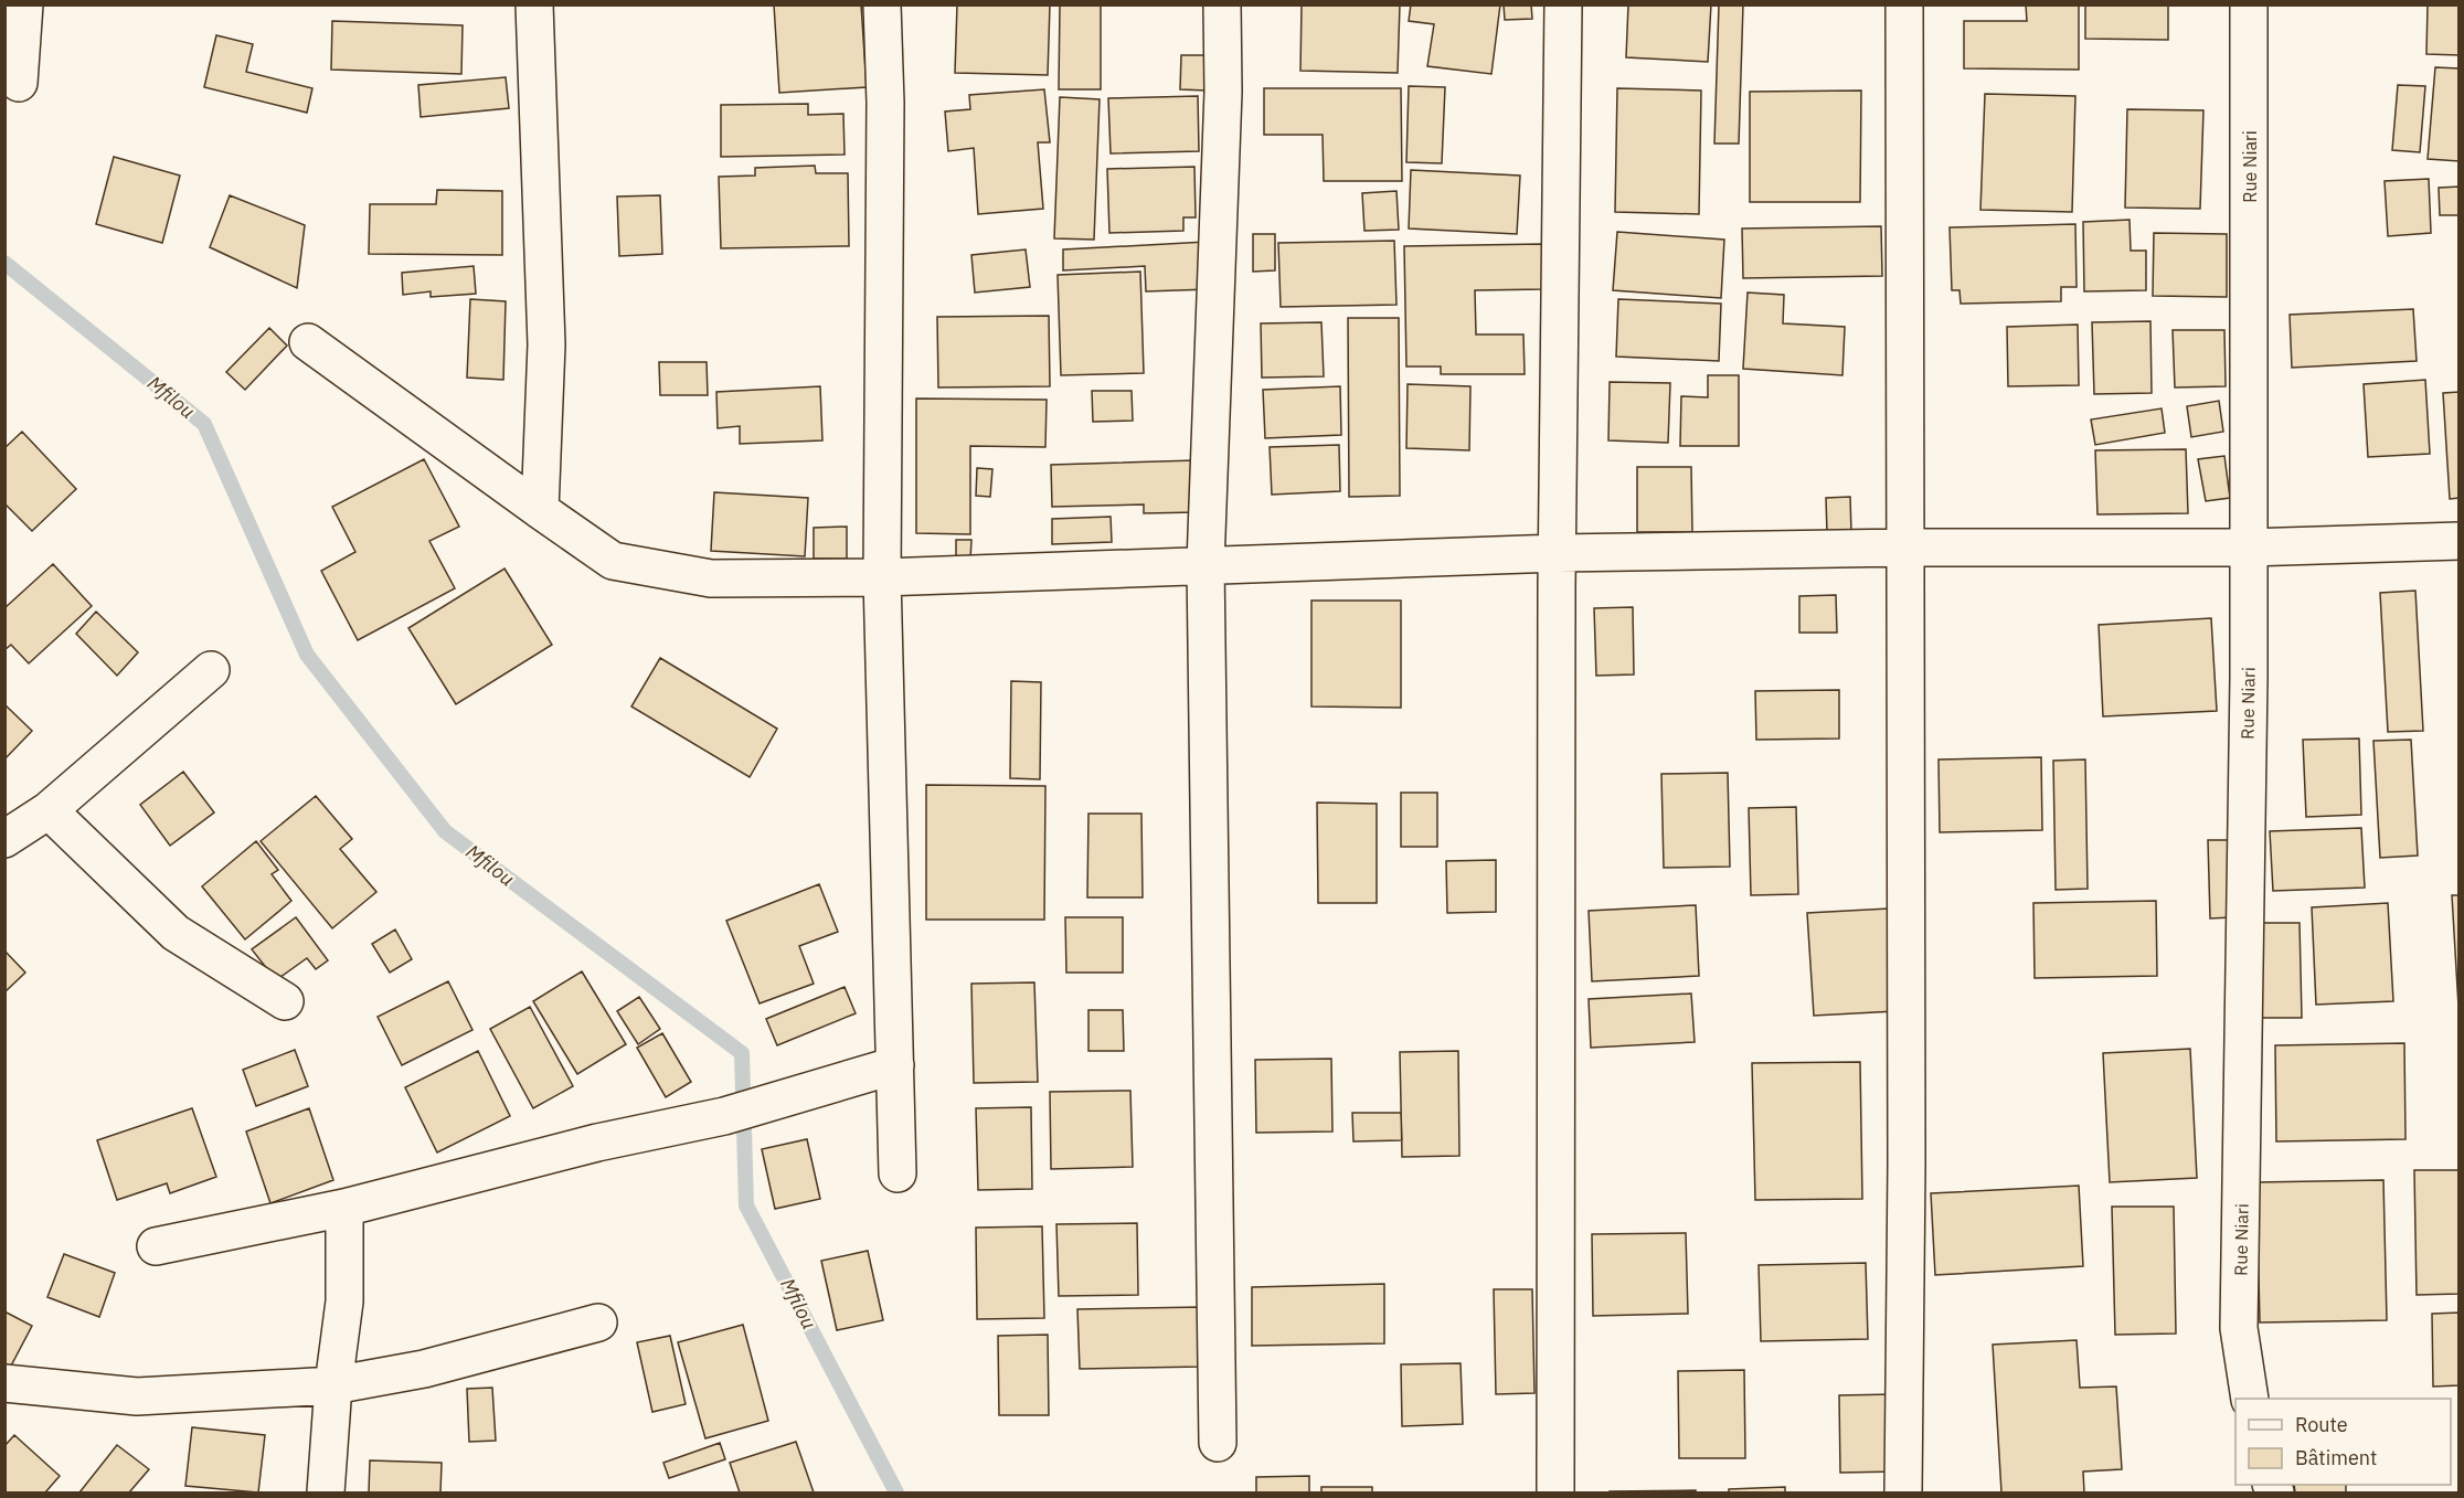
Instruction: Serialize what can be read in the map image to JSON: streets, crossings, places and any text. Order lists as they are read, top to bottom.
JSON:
{
  "streets": {
    "street": ["Rue Niari"]
  },
  "water": ["Mfilou"],
  "legend": ["Route", "Bâtiment"]
}
